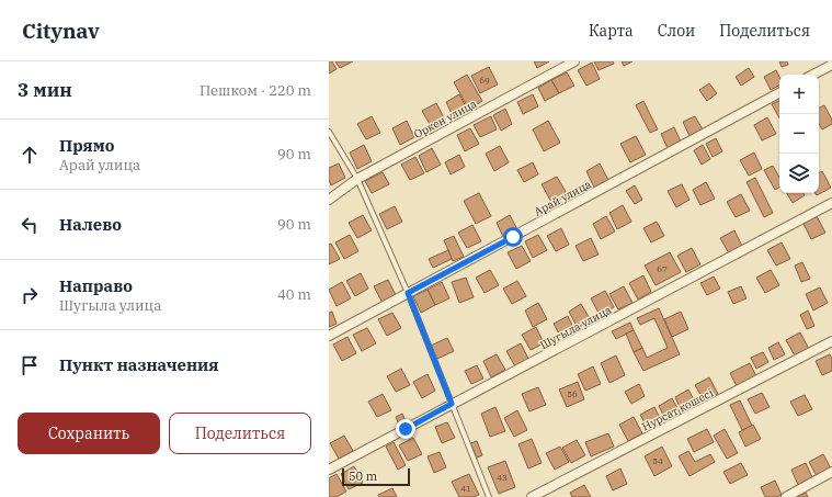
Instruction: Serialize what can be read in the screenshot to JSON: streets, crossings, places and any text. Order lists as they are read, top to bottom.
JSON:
{
  "streets": {
    "street": [
      "Оркен улица",
      "Арай улица",
      "Шугыла улица",
      "Нурсат кошесi"
    ]
  },
  "house_numbers": [
    "69",
    "67",
    "56",
    "54",
    "43",
    "41"
  ],
  "scale_bar": "50 m",
  "page": {
    "header": "Citynav",
    "nav": ["Карта", "Слои", "Поделиться"],
    "heading": ["3 мин", "Пешком · 220 m"],
    "map_buttons": ["+", "−"],
    "list": [
      ["Прямо", "Арай улица", "90 m"],
      ["Налево", "90 m"],
      ["Направо", "Шугыла улица", "40 m"],
      "Пункт назначения"
    ],
    "buttons": ["Сохранить", "Поделиться"],
    "scale": "50 m"
  }
}
